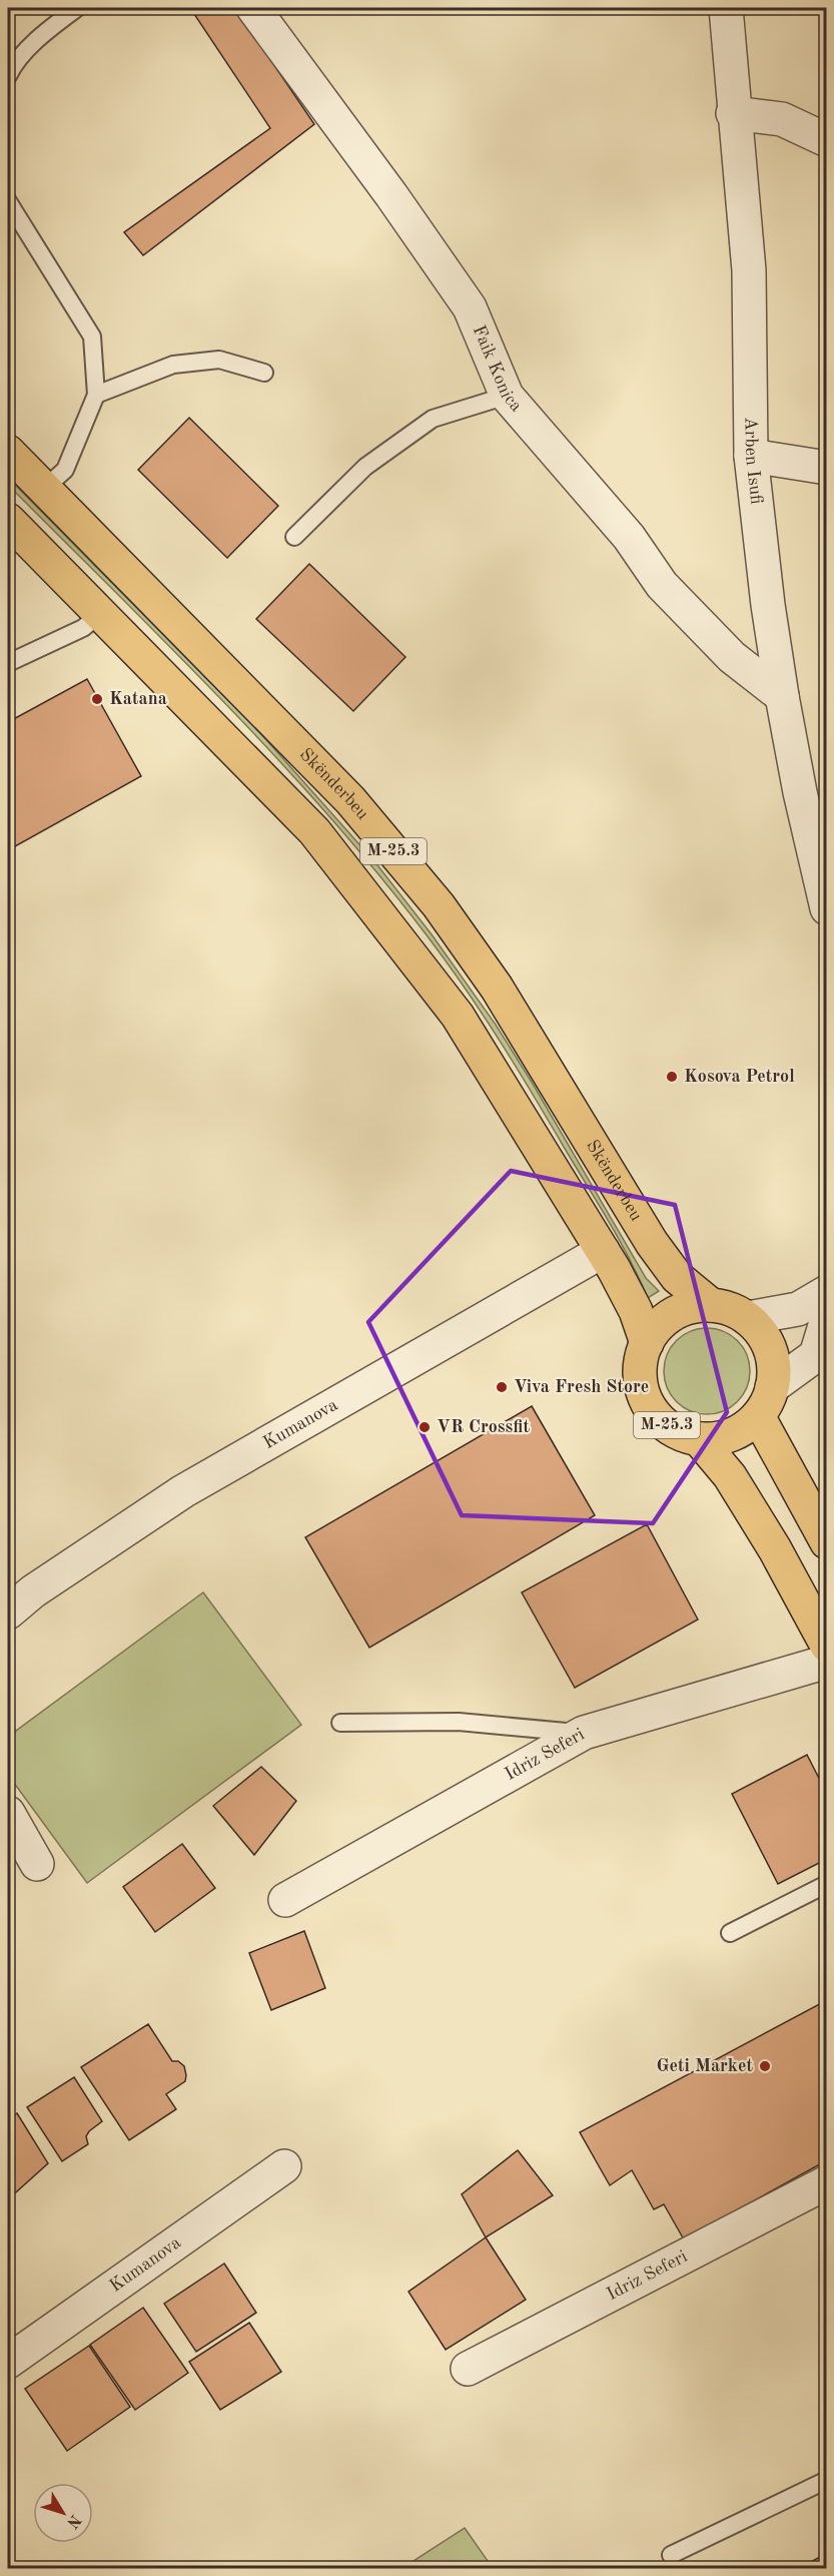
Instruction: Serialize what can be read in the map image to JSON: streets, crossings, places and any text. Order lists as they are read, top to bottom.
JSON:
{
  "streets": {
    "main road": ["Skënderbeu", "M-25.3"],
    "street": [
      "Faik Konica",
      "Arben Isufi",
      "Kumanova",
      "Idriz Seferi"
    ]
  },
  "crossings": [
    ["Faik Konica", "Arben Isufi"],
    ["Skënderbeu", "M-25.3"],
    ["M-25.3", "Kumanova"]
  ],
  "places": [
    "Katana",
    "Kosova Petrol",
    "Viva Fresh Store",
    "VR Crossfit",
    "Geti Market"
  ],
  "north": "bottom right"
}
